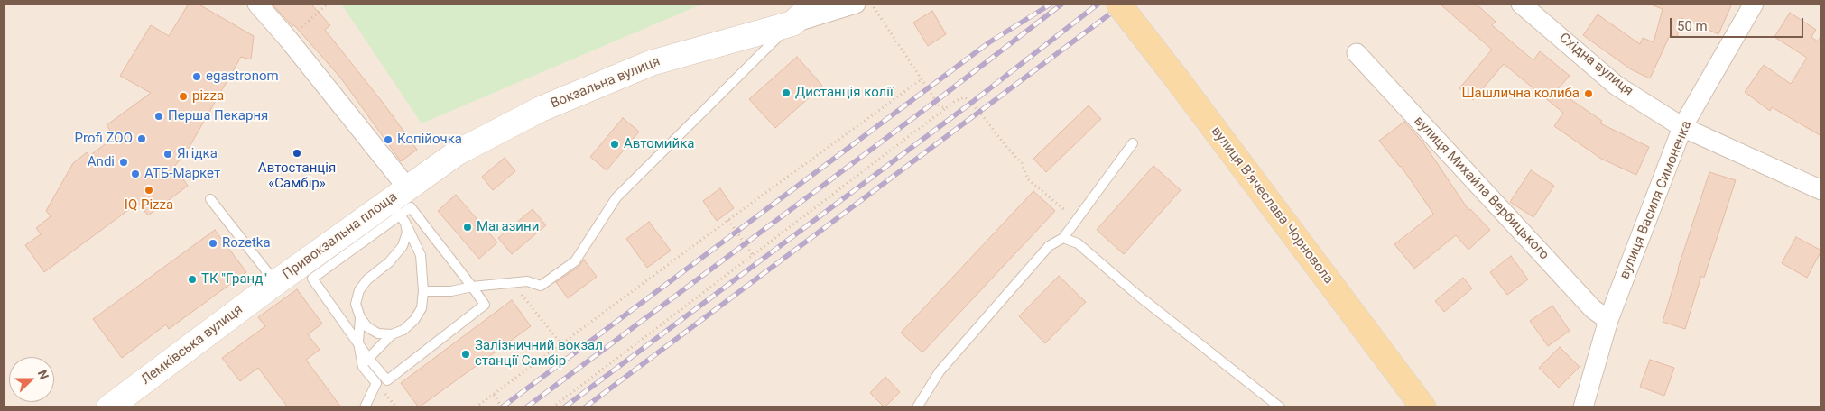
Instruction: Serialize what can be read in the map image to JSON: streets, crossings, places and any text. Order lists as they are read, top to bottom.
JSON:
{
  "streets": {
    "main road": [
      "Вокзальна вулиця",
      "вулиця Вʼячеслава Чорновола",
      "Привокзальна площа",
      "Лемківська вулиця"
    ],
    "street": ["Східна вулиця", "вулиця Михайла Вербицького", "вулиця Василя Симоненка"]
  },
  "crossings": [
    ["Східна вулиця", "вулиця Василя Симоненка"],
    ["Вокзальна вулиця", "Привокзальна площа"],
    ["вулиця Михайла Вербицького", "вулиця Василя Симоненка"],
    ["Привокзальна площа", "Лемківська вулиця"]
  ],
  "places": [
    "egastronom",
    "Дистанція колії",
    "Шашлична колиба",
    "pizza",
    "Перша Пекарня",
    "Profi ZOO",
    "Копійочка",
    "Автомийка",
    "Автостанція «Самбір»",
    "Ягідка",
    "Andi",
    "АТБ-Маркет",
    "IQ Pizza",
    "Магазини",
    "Rozetka",
    "ТК \"Гранд\"",
    "Залізничний вокзал станції Самбір"
  ],
  "scale_bar": "50 m",
  "north": "right"
}
